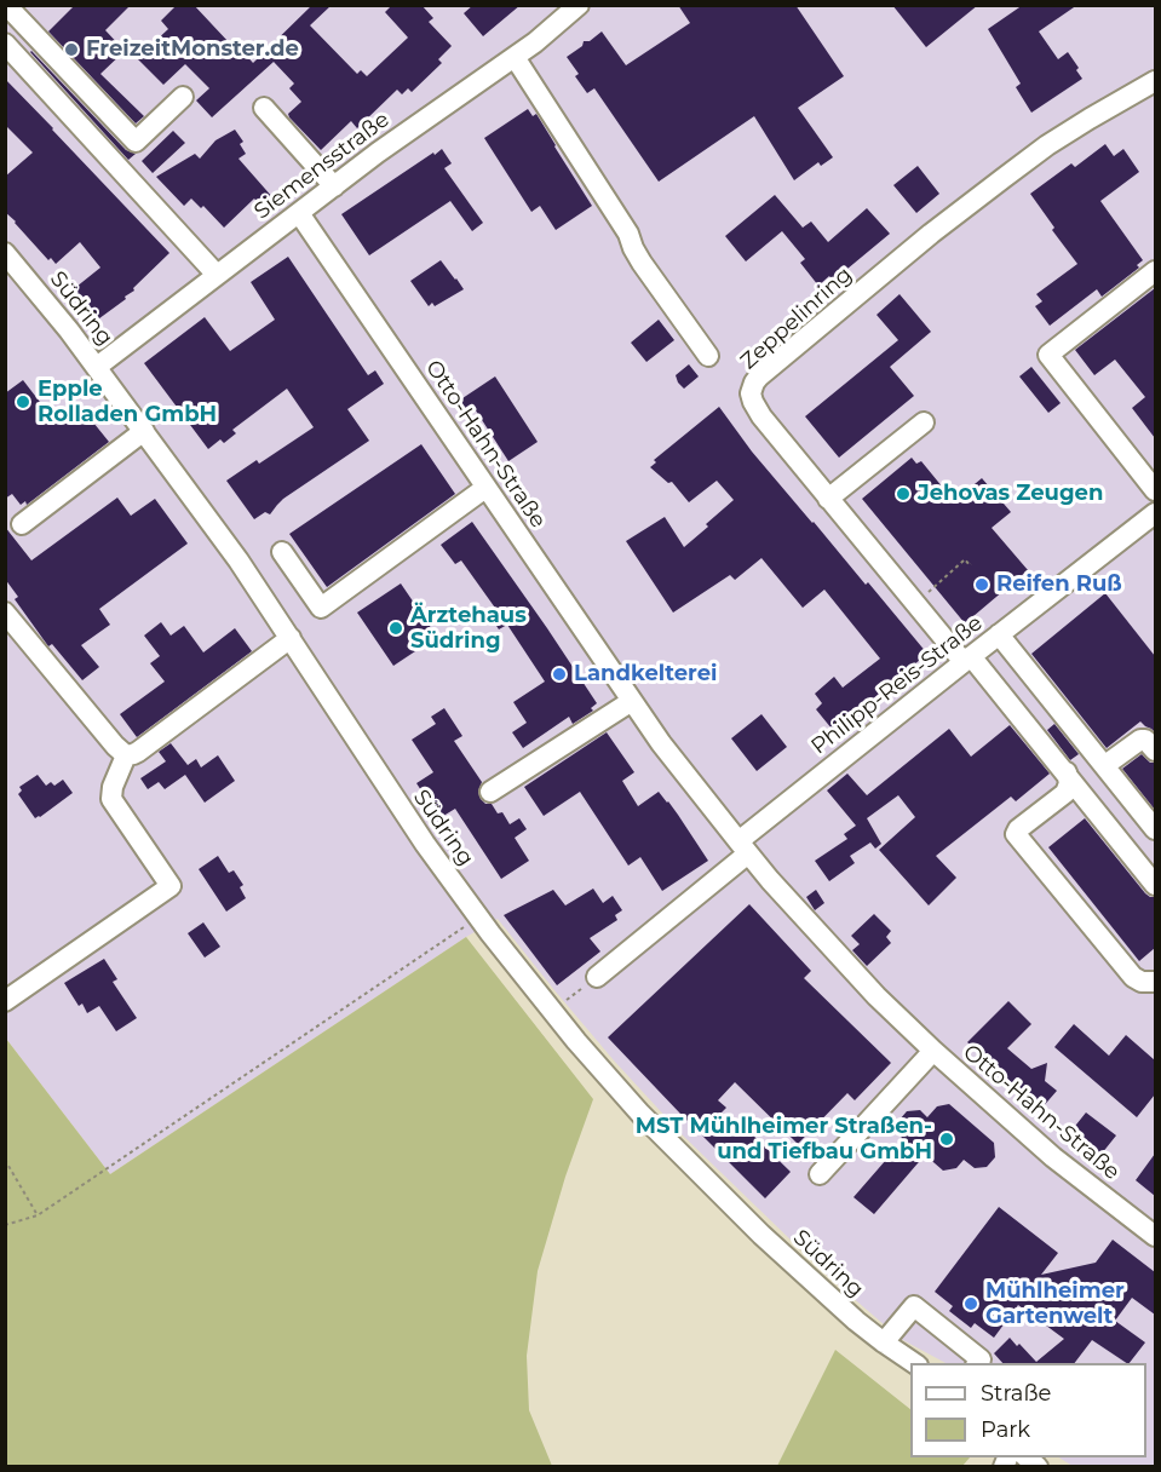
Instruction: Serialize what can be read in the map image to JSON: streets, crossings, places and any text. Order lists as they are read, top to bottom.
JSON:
{
  "streets": {
    "street": [
      "Siemensstraße",
      "Südring",
      "Zeppelinring",
      "Otto-Hahn-Straße",
      "Philipp-Reis-Straße"
    ]
  },
  "crossings": [
    ["Siemensstraße", "Südring"],
    ["Siemensstraße", "Otto-Hahn-Straße"],
    ["Zeppelinring", "Philipp-Reis-Straße"],
    ["Otto-Hahn-Straße", "Philipp-Reis-Straße"]
  ],
  "places": [
    "FreizeitMonster.de",
    "Epple Rolladen GmbH",
    "Jehovas Zeugen",
    "Reifen Ruß",
    "Ärztehaus Südring",
    "Landkelterei",
    "MST Mühlheimer Straßen- und Tiefbau GmbH",
    "Mühlheimer Gartenwelt"
  ],
  "legend": ["Straße", "Park"]
}
